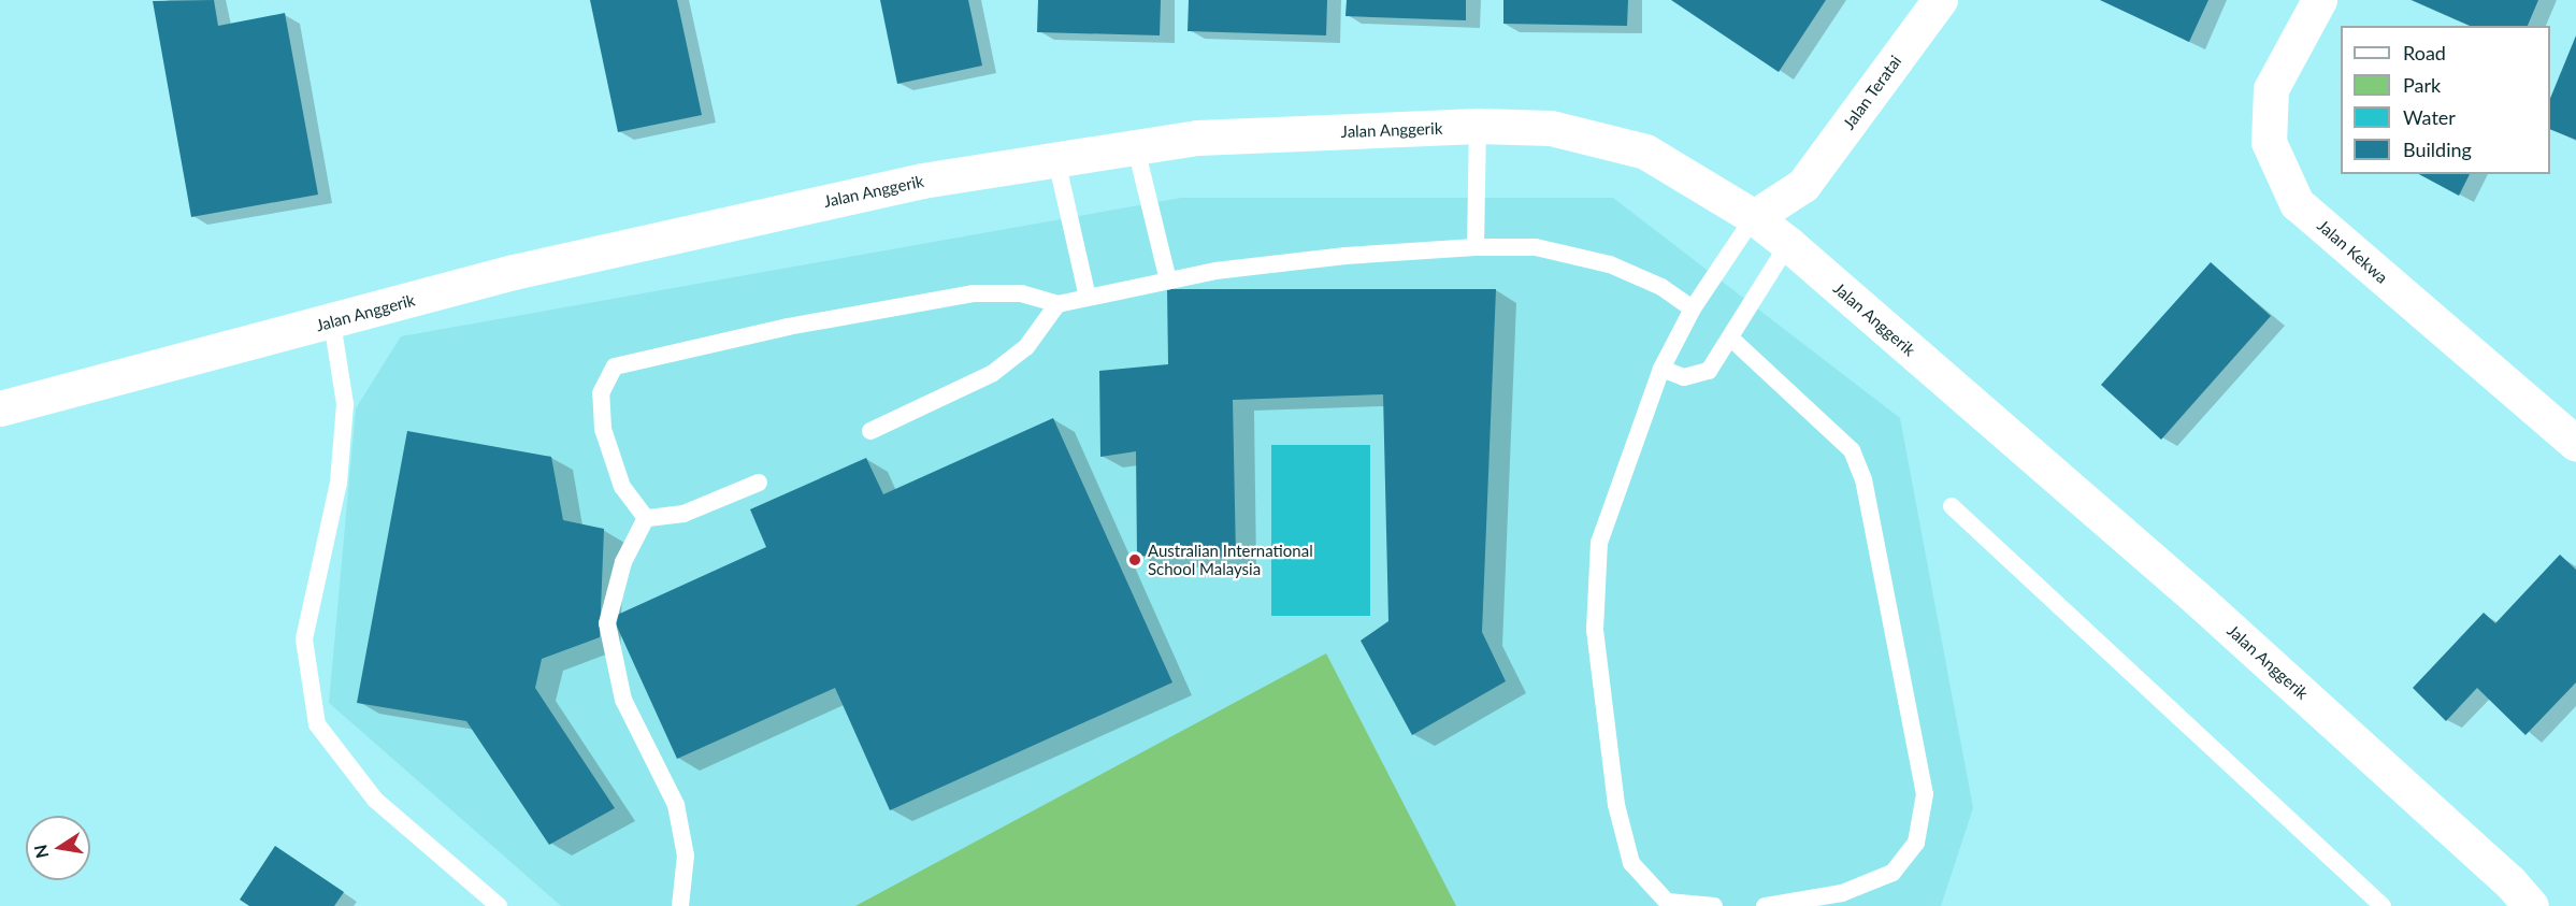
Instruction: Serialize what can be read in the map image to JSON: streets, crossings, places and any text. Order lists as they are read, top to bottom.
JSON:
{
  "streets": {
    "street": ["Jalan Teratai", "Jalan Anggerik", "Jalan Kekwa"]
  },
  "crossings": [
    ["Jalan Teratai", "Jalan Anggerik"]
  ],
  "places": ["Australian International School Malaysia"],
  "legend": [
    "Road",
    "Park",
    "Water",
    "Building"
  ],
  "north": "left"
}
